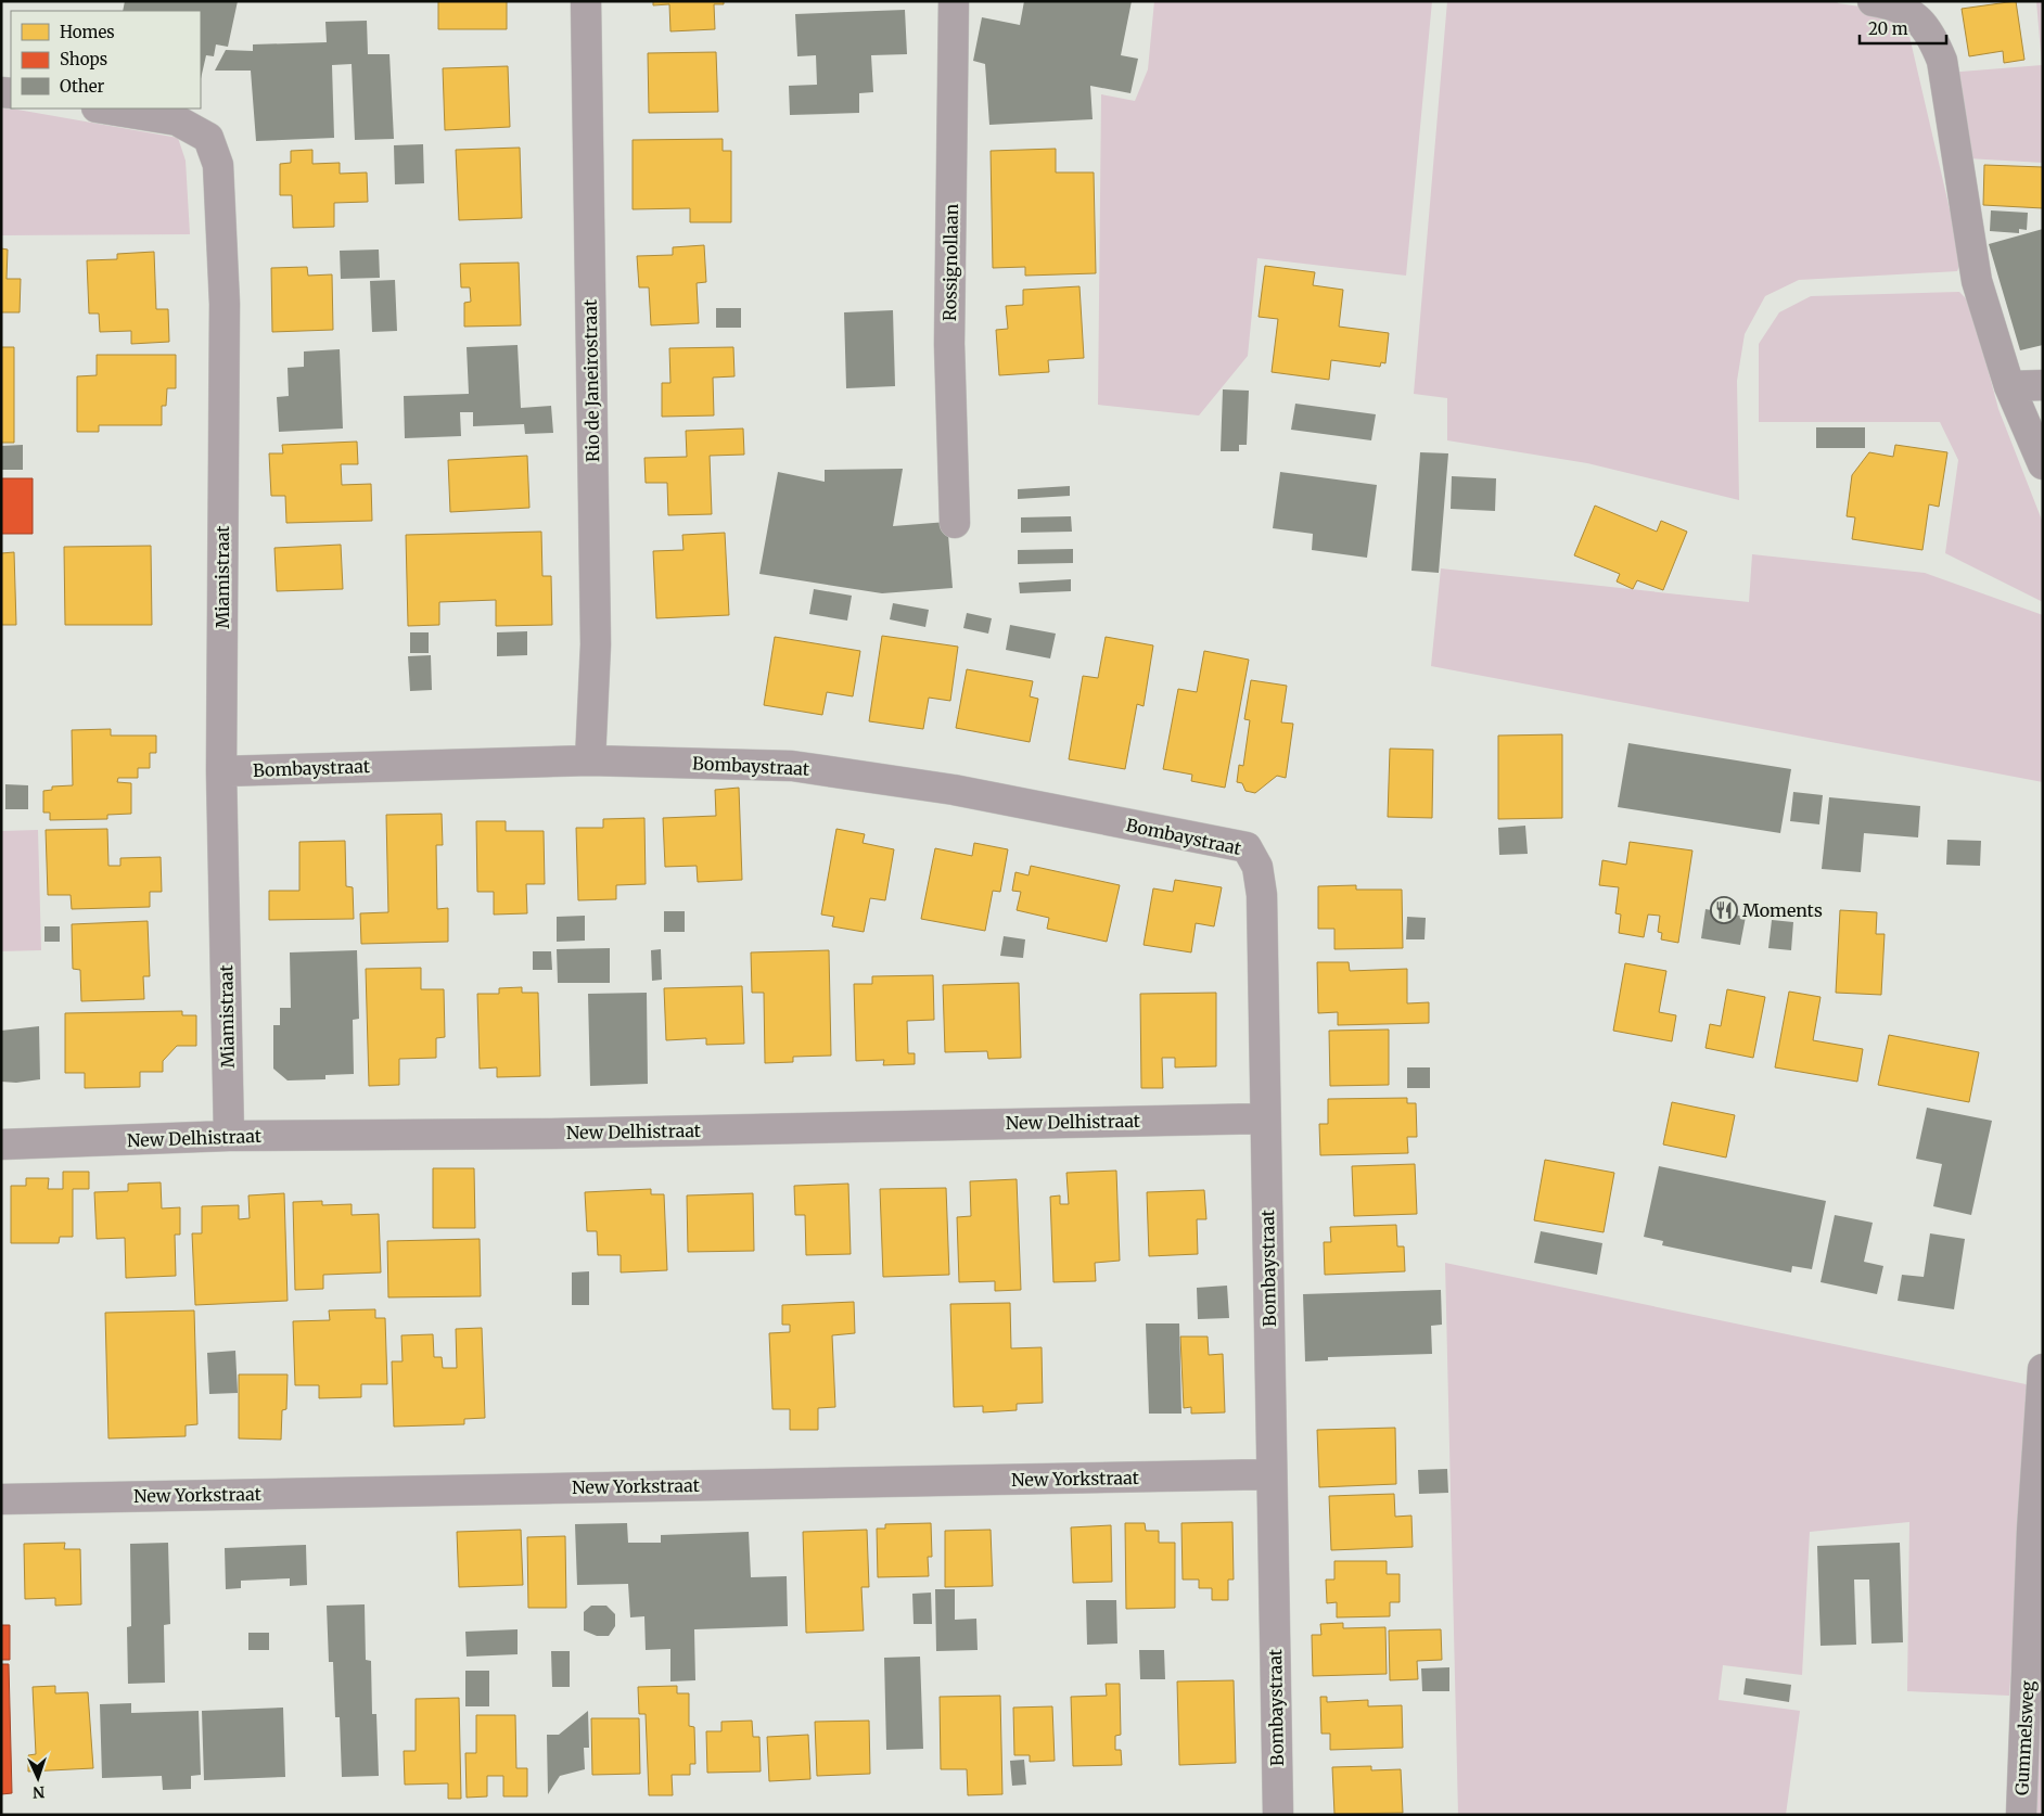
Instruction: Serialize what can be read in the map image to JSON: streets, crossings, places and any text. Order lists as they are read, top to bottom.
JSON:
{
  "streets": {
    "street": [
      "Rossignollaan",
      "Rio de Janeirostraat",
      "Miamistraat",
      "Bombaystraat",
      "New Delhistraat",
      "New Yorkstraat",
      "Gummelsweg"
    ]
  },
  "crossings": [
    ["Rio de Janeirostraat", "Bombaystraat"],
    ["Miamistraat", "Bombaystraat"],
    ["Miamistraat", "New Delhistraat"],
    ["Bombaystraat", "New Delhistraat"],
    ["Bombaystraat", "New Yorkstraat"]
  ],
  "places": {
    "restaurant": ["Moments"]
  },
  "legend": ["Homes", "Shops", "Other"],
  "scale_bar": "20 m",
  "north": "bottom"
}
